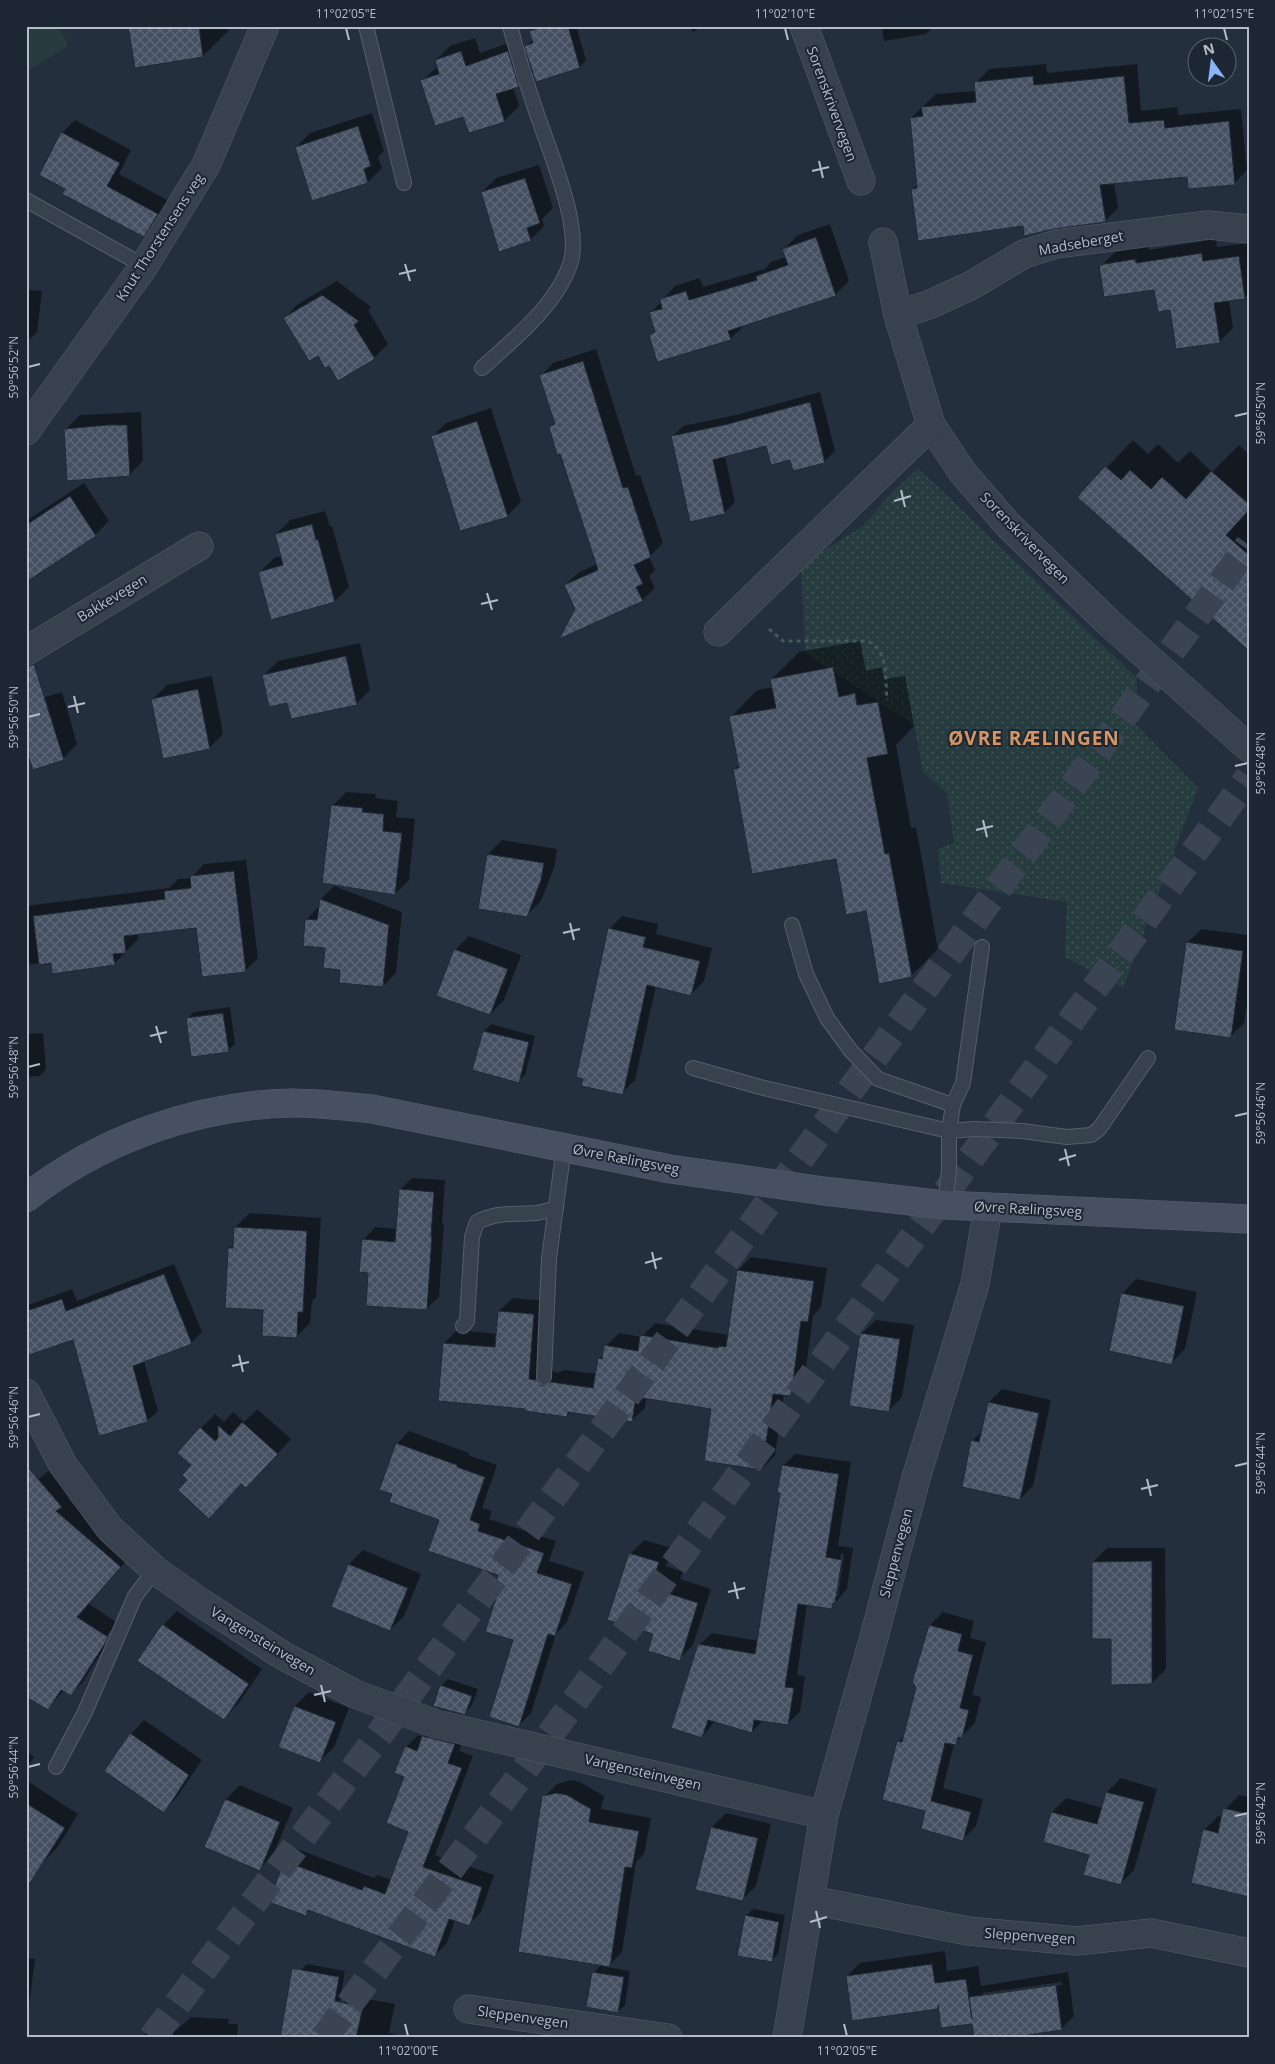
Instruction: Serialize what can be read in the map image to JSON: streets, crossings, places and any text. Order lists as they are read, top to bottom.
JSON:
{
  "streets": {
    "main road": ["Øvre Rælingsveg"],
    "street": [
      "Sorenskrivervegen",
      "Knut Thorstensens veg",
      "Madseberget",
      "Bakkevegen",
      "Sleppenvegen",
      "Vangensteinvegen"
    ]
  },
  "crossings": [
    ["Sorenskrivervegen", "Madseberget"],
    ["Øvre Rælingsveg", "Sleppenvegen"],
    ["Sleppenvegen", "Vangensteinvegen"]
  ],
  "districts": ["ØVRE RÆLINGEN"],
  "north": "top",
  "coordinates": [
    "11°02'05\"E",
    "11°02'10\"E",
    "11°02'15\"E",
    "59°56'52\"N",
    "59°56'50\"N",
    "59°56'48\"N",
    "59°56'46\"N",
    "59°56'44\"N",
    "59°56'42\"N",
    "11°02'00\"E"
  ]
}
